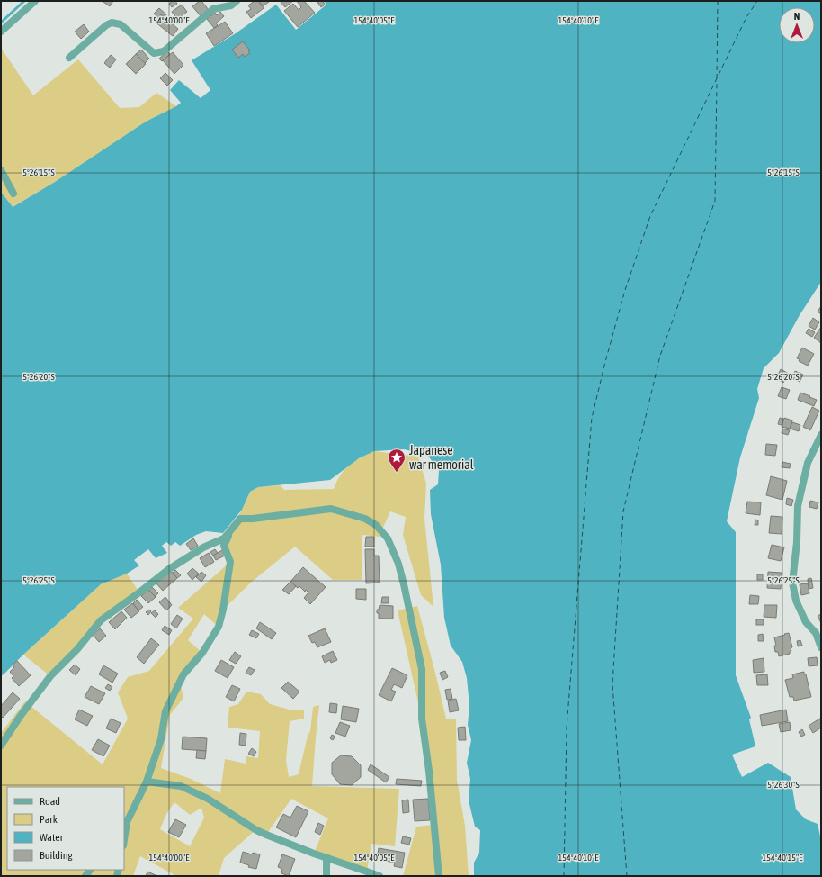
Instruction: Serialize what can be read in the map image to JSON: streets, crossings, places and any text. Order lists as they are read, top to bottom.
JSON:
{
  "places": {
    "place": ["Japanese war memorial"]
  },
  "legend": [
    "Road",
    "Park",
    "Water",
    "Building"
  ],
  "north": "top",
  "coordinates": [
    "154°40'00\"E",
    "154°40'05\"E",
    "154°40'10\"E",
    "5°26'15\"S",
    "5°26'20\"S",
    "5°26'25\"S",
    "5°26'30\"S",
    "154°40'15\"E"
  ]
}
